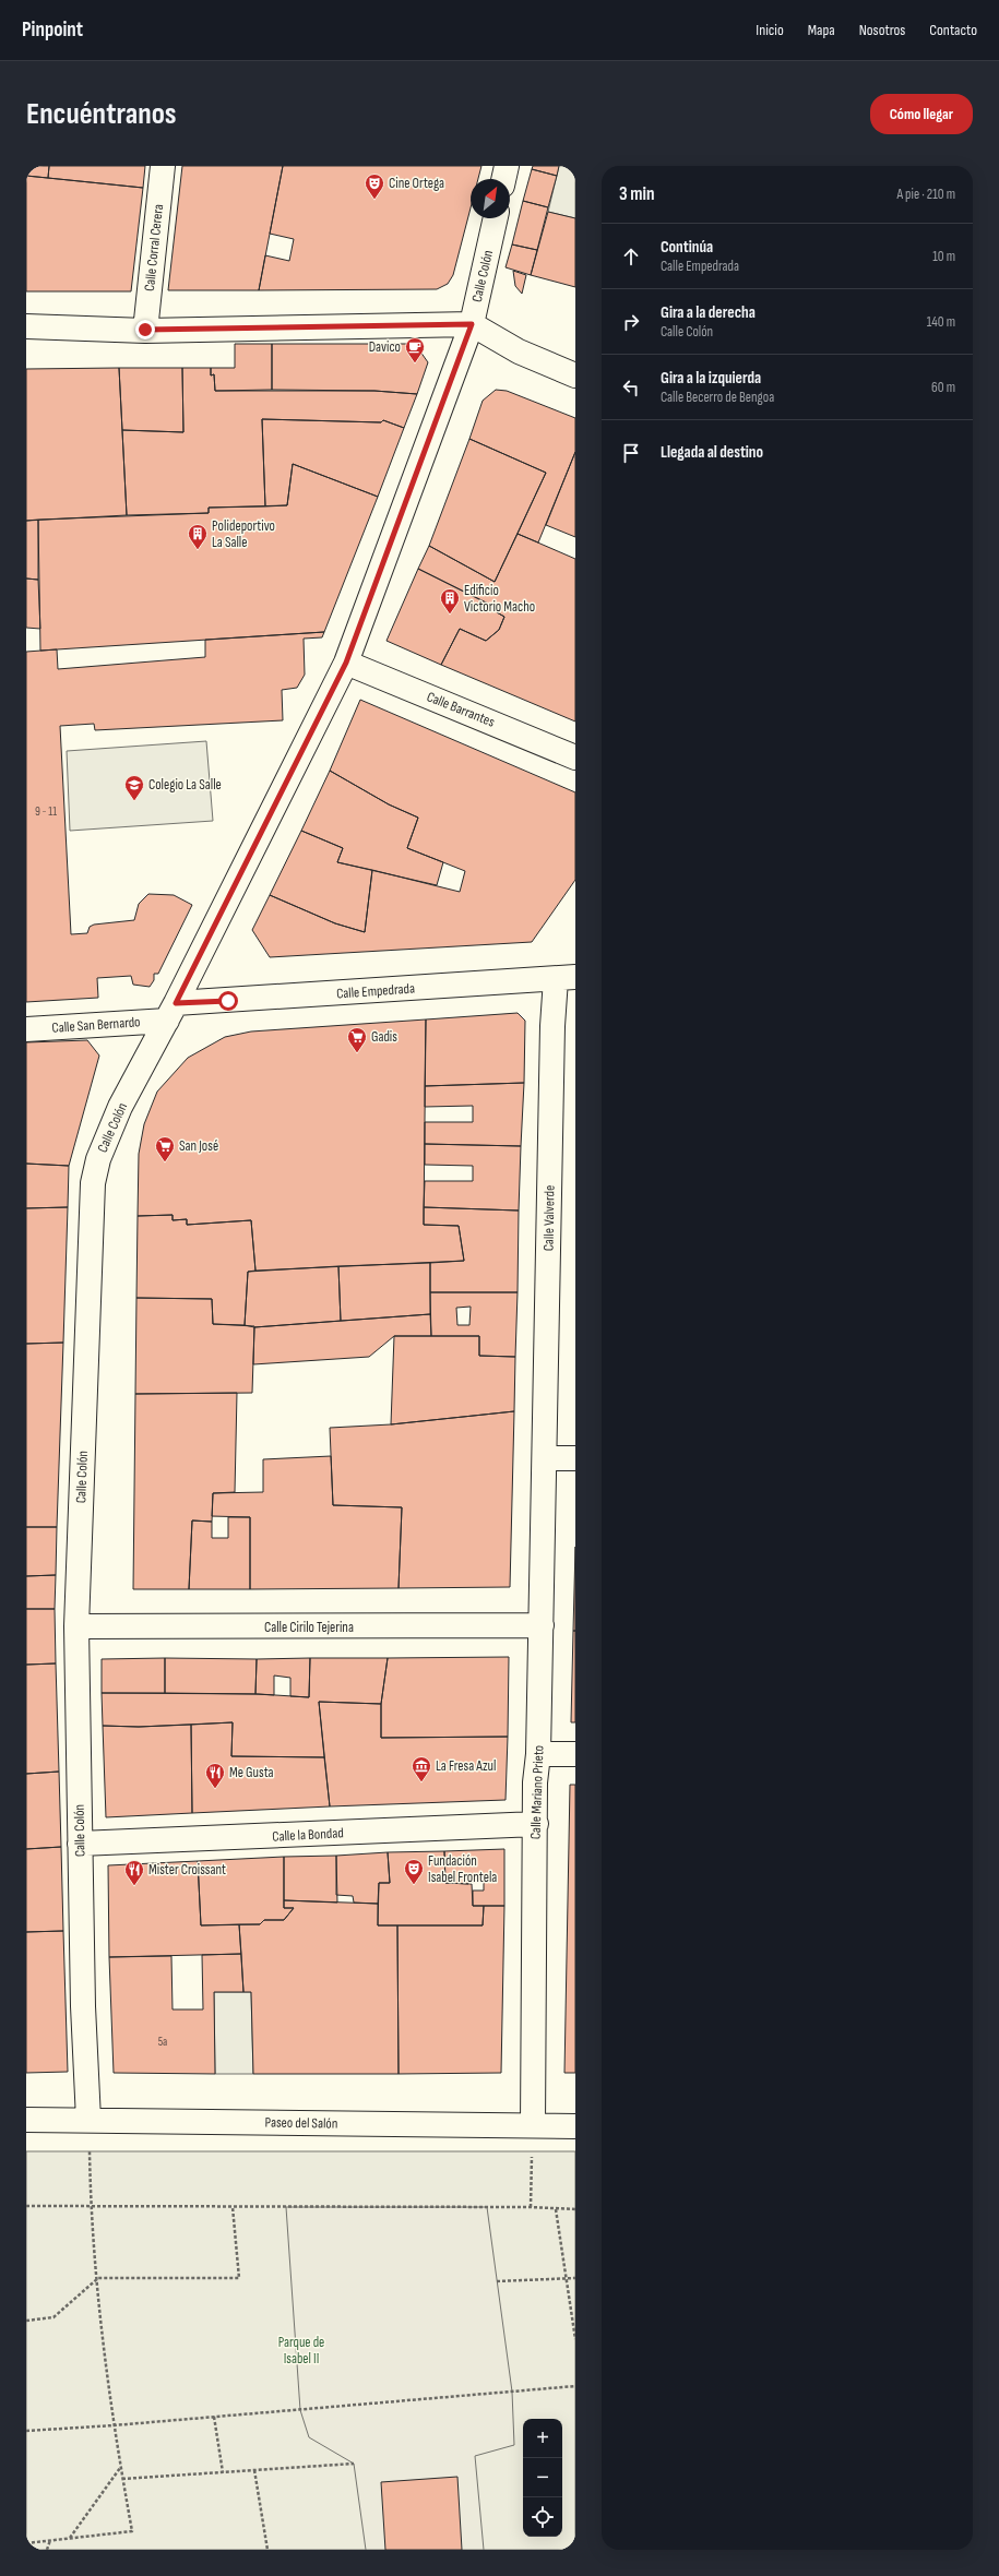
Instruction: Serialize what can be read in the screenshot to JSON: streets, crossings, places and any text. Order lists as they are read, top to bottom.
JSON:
{
  "streets": {
    "street": [
      "Calle Corral Cerera",
      "Calle Colón",
      "Calle Barrantes",
      "Calle Empedrada",
      "Calle San Bernardo",
      "Calle Valverde",
      "Calle Cirilo Tejerina",
      "Calle Mariano Prieto",
      "Calle la Bondad",
      "Paseo del Salón"
    ]
  },
  "crossings": [
    ["Calle Colón", "Calle Barrantes"],
    ["Calle Colón", "Calle Empedrada"],
    ["Calle Colón", "Calle San Bernardo"],
    ["Calle Colón", "Calle Cirilo Tejerina"],
    ["Calle Colón", "Calle la Bondad"],
    ["Calle Colón", "Paseo del Salón"],
    ["Calle Empedrada", "Calle San Bernardo"],
    ["Calle Empedrada", "Calle Valverde"],
    ["Calle Valverde", "Calle Mariano Prieto"],
    ["Calle Cirilo Tejerina", "Calle Mariano Prieto"],
    ["Calle Mariano Prieto", "Calle la Bondad"],
    ["Calle Mariano Prieto", "Paseo del Salón"]
  ],
  "parks": ["Parque de Isabel II"],
  "places": {
    "theatre": ["Cine Ortega", "Fundación Isabel Frontela"],
    "cafe": ["Davico"],
    "building": ["Polideportivo La Salle", "Edificio Victorio Macho"],
    "school or university": ["Colegio La Salle"],
    "supermarket": ["Gadis", "San José"],
    "museum": ["La Fresa Azul"],
    "restaurant": ["Me Gusta", "Mister Croissant"]
  },
  "house_numbers": ["9 - 11", "5a"],
  "north": "top right",
  "page": {
    "header": "Pinpoint",
    "nav": [
      "Inicio",
      "Mapa",
      "Nosotros",
      "Contacto"
    ],
    "buttons": "Cómo llegar",
    "title": "Encuéntranos",
    "heading": ["3 min", "A pie · 210 m"],
    "list": [
      ["Continúa", "Calle Empedrada", "10 m"],
      ["Gira a la derecha", "Calle Colón", "140 m"],
      ["Gira a la izquierda", "Calle Becerro de Bengoa", "60 m"],
      "Llegada al destino"
    ],
    "map_buttons": ["+", "−"]
  }
}
